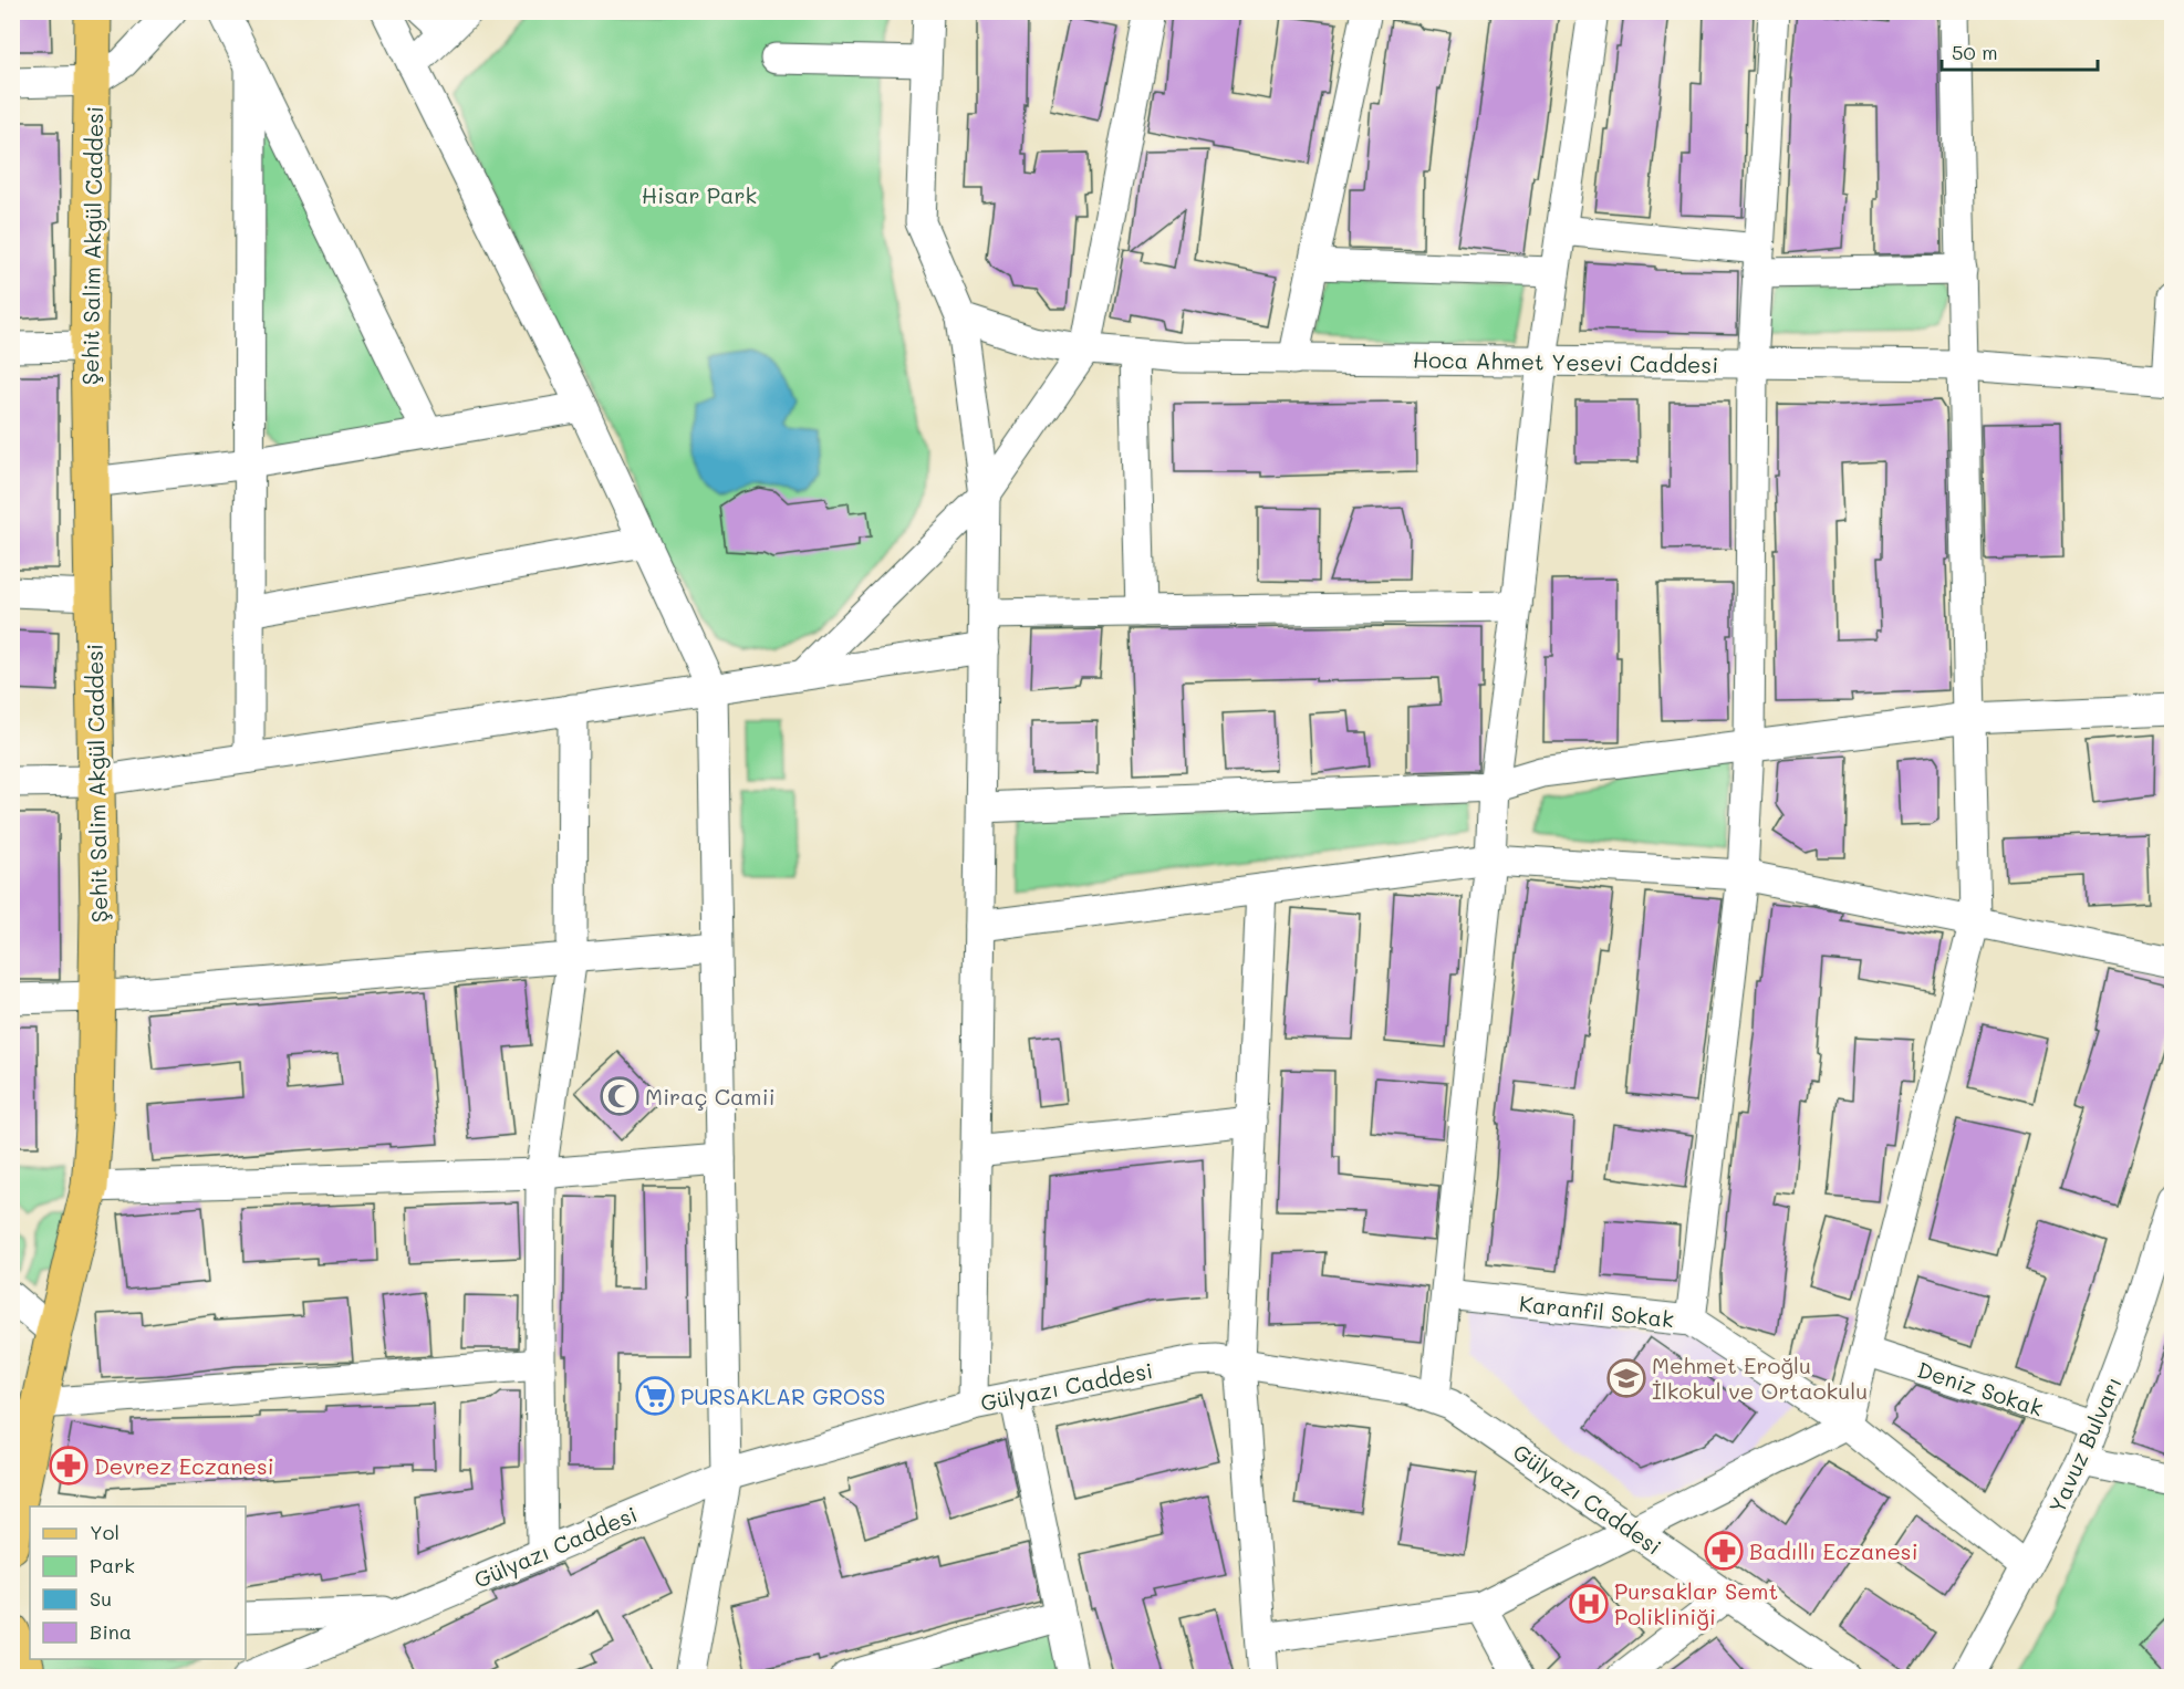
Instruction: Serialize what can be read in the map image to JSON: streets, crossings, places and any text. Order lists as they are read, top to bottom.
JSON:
{
  "streets": {
    "main road": ["Şehit Salim Akgül Caddesi"],
    "street": [
      "Hoca Ahmet Yesevi Caddesi",
      "Karanfil Sokak",
      "Gülyazı Caddesi",
      "Deniz Sokak",
      "Yavuz Bulvarı"
    ]
  },
  "crossings": [
    ["Karanfil Sokak", "Yavuz Bulvarı"],
    ["Deniz Sokak", "Yavuz Bulvarı"]
  ],
  "parks": ["Hisar Park"],
  "places": {
    "mosque": ["Miraç Camii"],
    "school or university": ["Mehmet Eroğlu İlkokul ve Ortaokulu"],
    "supermarket": ["PURSAKLAR GROSS"],
    "pharmacy": ["Devrez Eczanesi", "Badıllı Eczanesi"],
    "hospital": ["Pursaklar Semt Polikliniği"]
  },
  "legend": [
    "Yol",
    "Park",
    "Su",
    "Bina"
  ],
  "scale_bar": "50 m"
}
